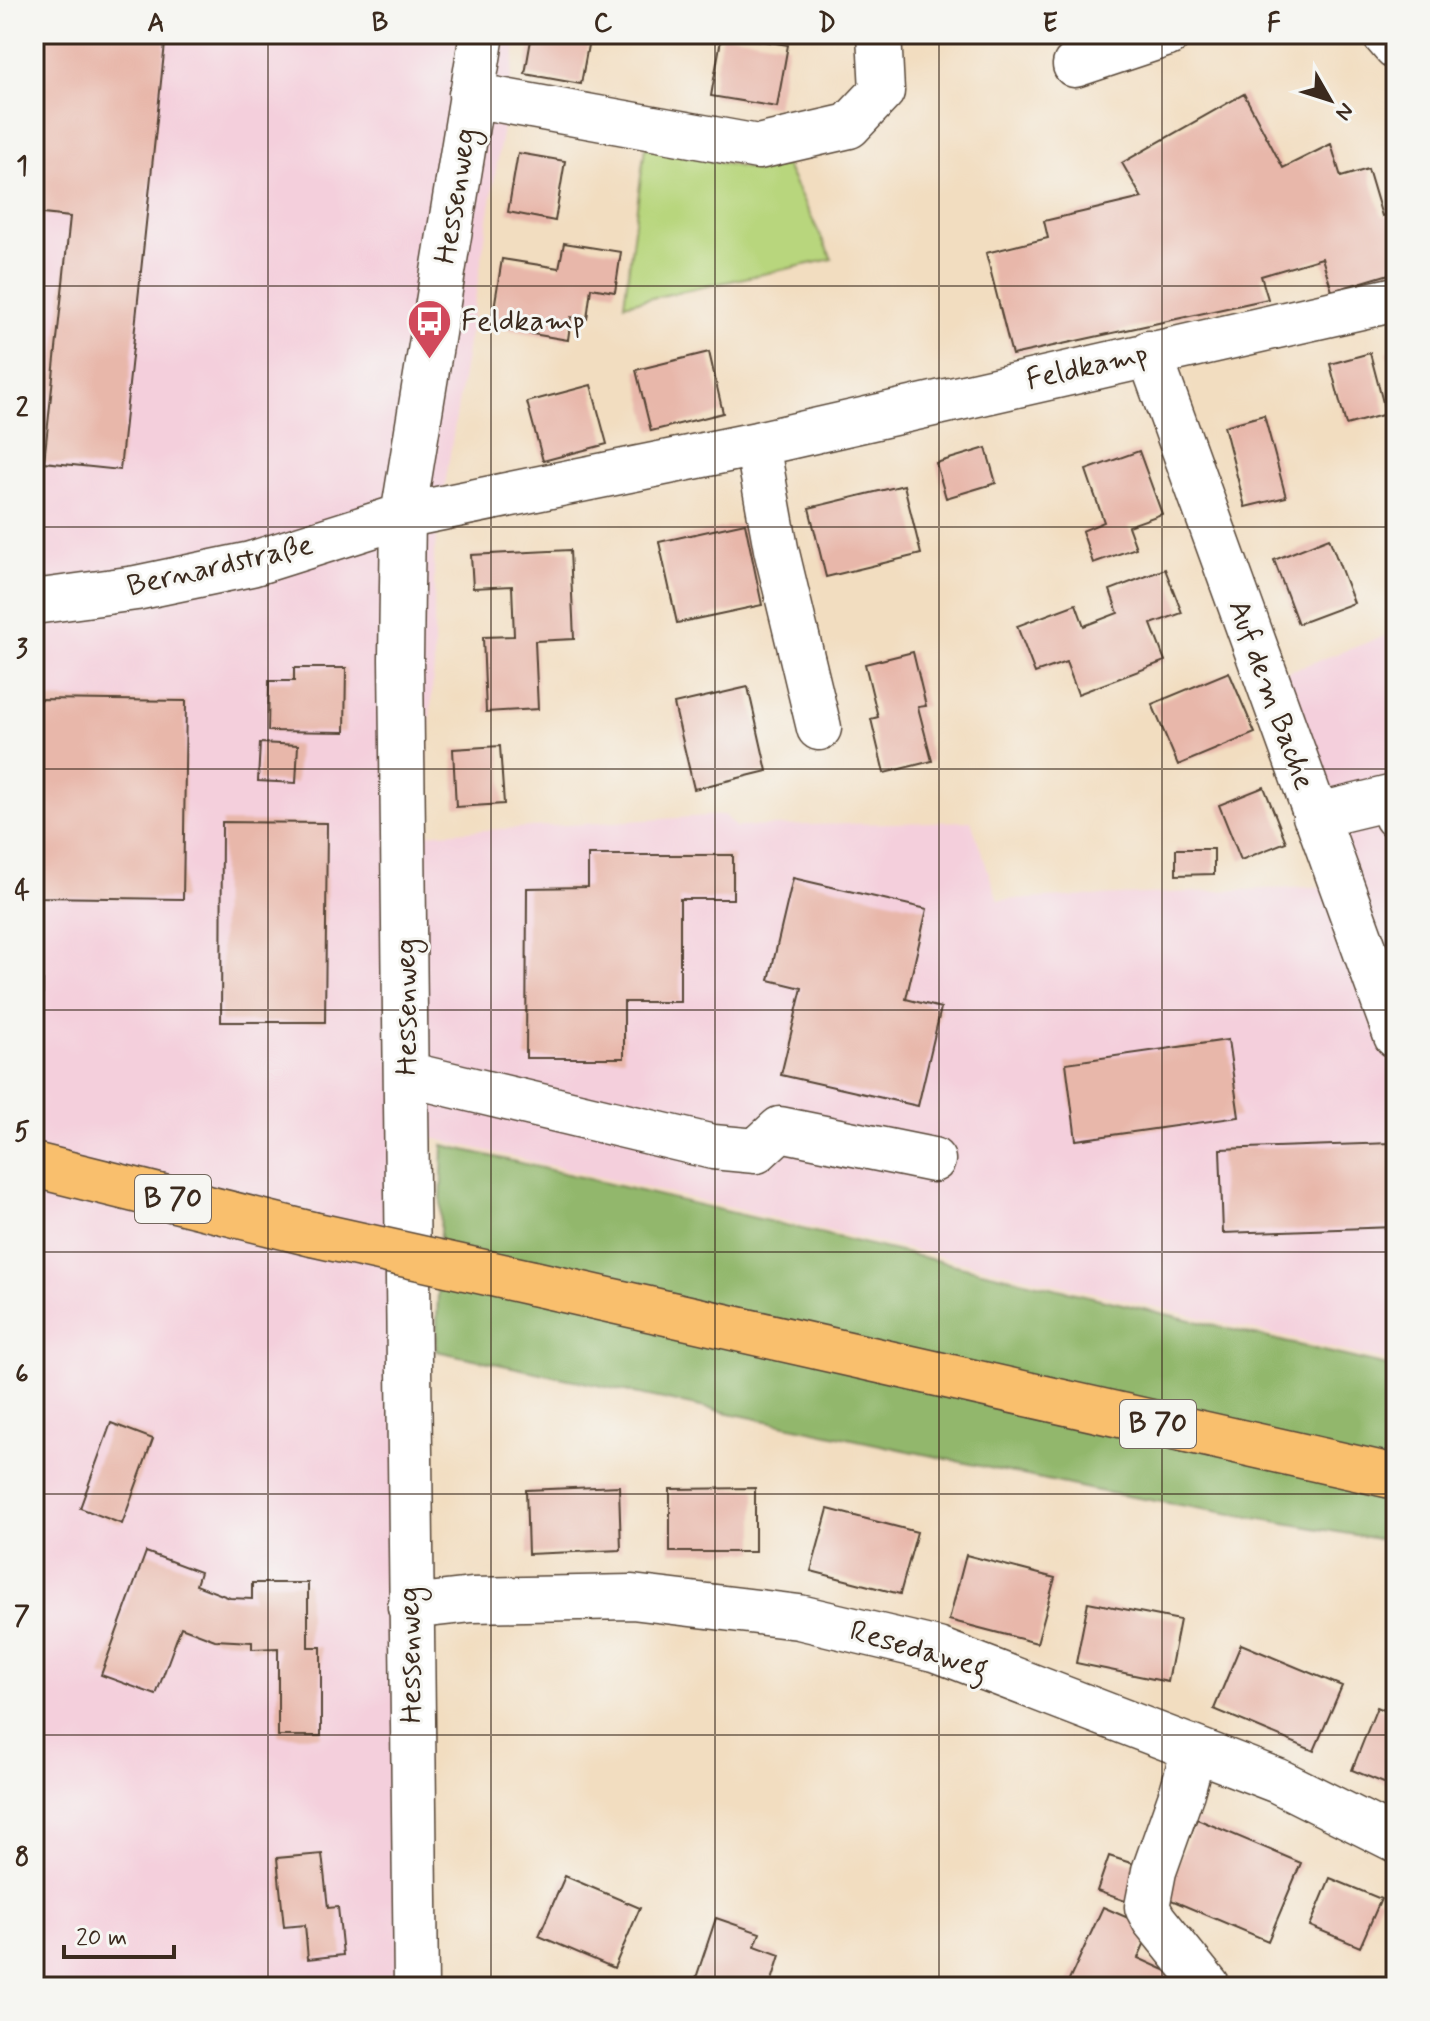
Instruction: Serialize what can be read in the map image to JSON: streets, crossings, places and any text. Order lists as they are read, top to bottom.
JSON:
{
  "streets": {
    "main road": ["B 70"],
    "street": [
      "Hessenweg",
      "Feldkamp",
      "Bernardstraße",
      "Auf dem Bache",
      "Resedaweg"
    ]
  },
  "crossings": [
    ["Hessenweg", "Feldkamp"],
    ["Hessenweg", "Bernardstraße"],
    ["Hessenweg", "Resedaweg"],
    ["Feldkamp", "Bernardstraße"],
    ["Feldkamp", "Auf dem Bache"]
  ],
  "places": {
    "bus stop": ["Feldkamp"]
  },
  "scale_bar": "20 m",
  "north": "bottom right",
  "grid": {
    "columns": [
      "A",
      "B",
      "C",
      "D",
      "E",
      "F"
    ],
    "rows": [
      "1",
      "2",
      "3",
      "4",
      "5",
      "6",
      "7",
      "8"
    ]
  }
}
